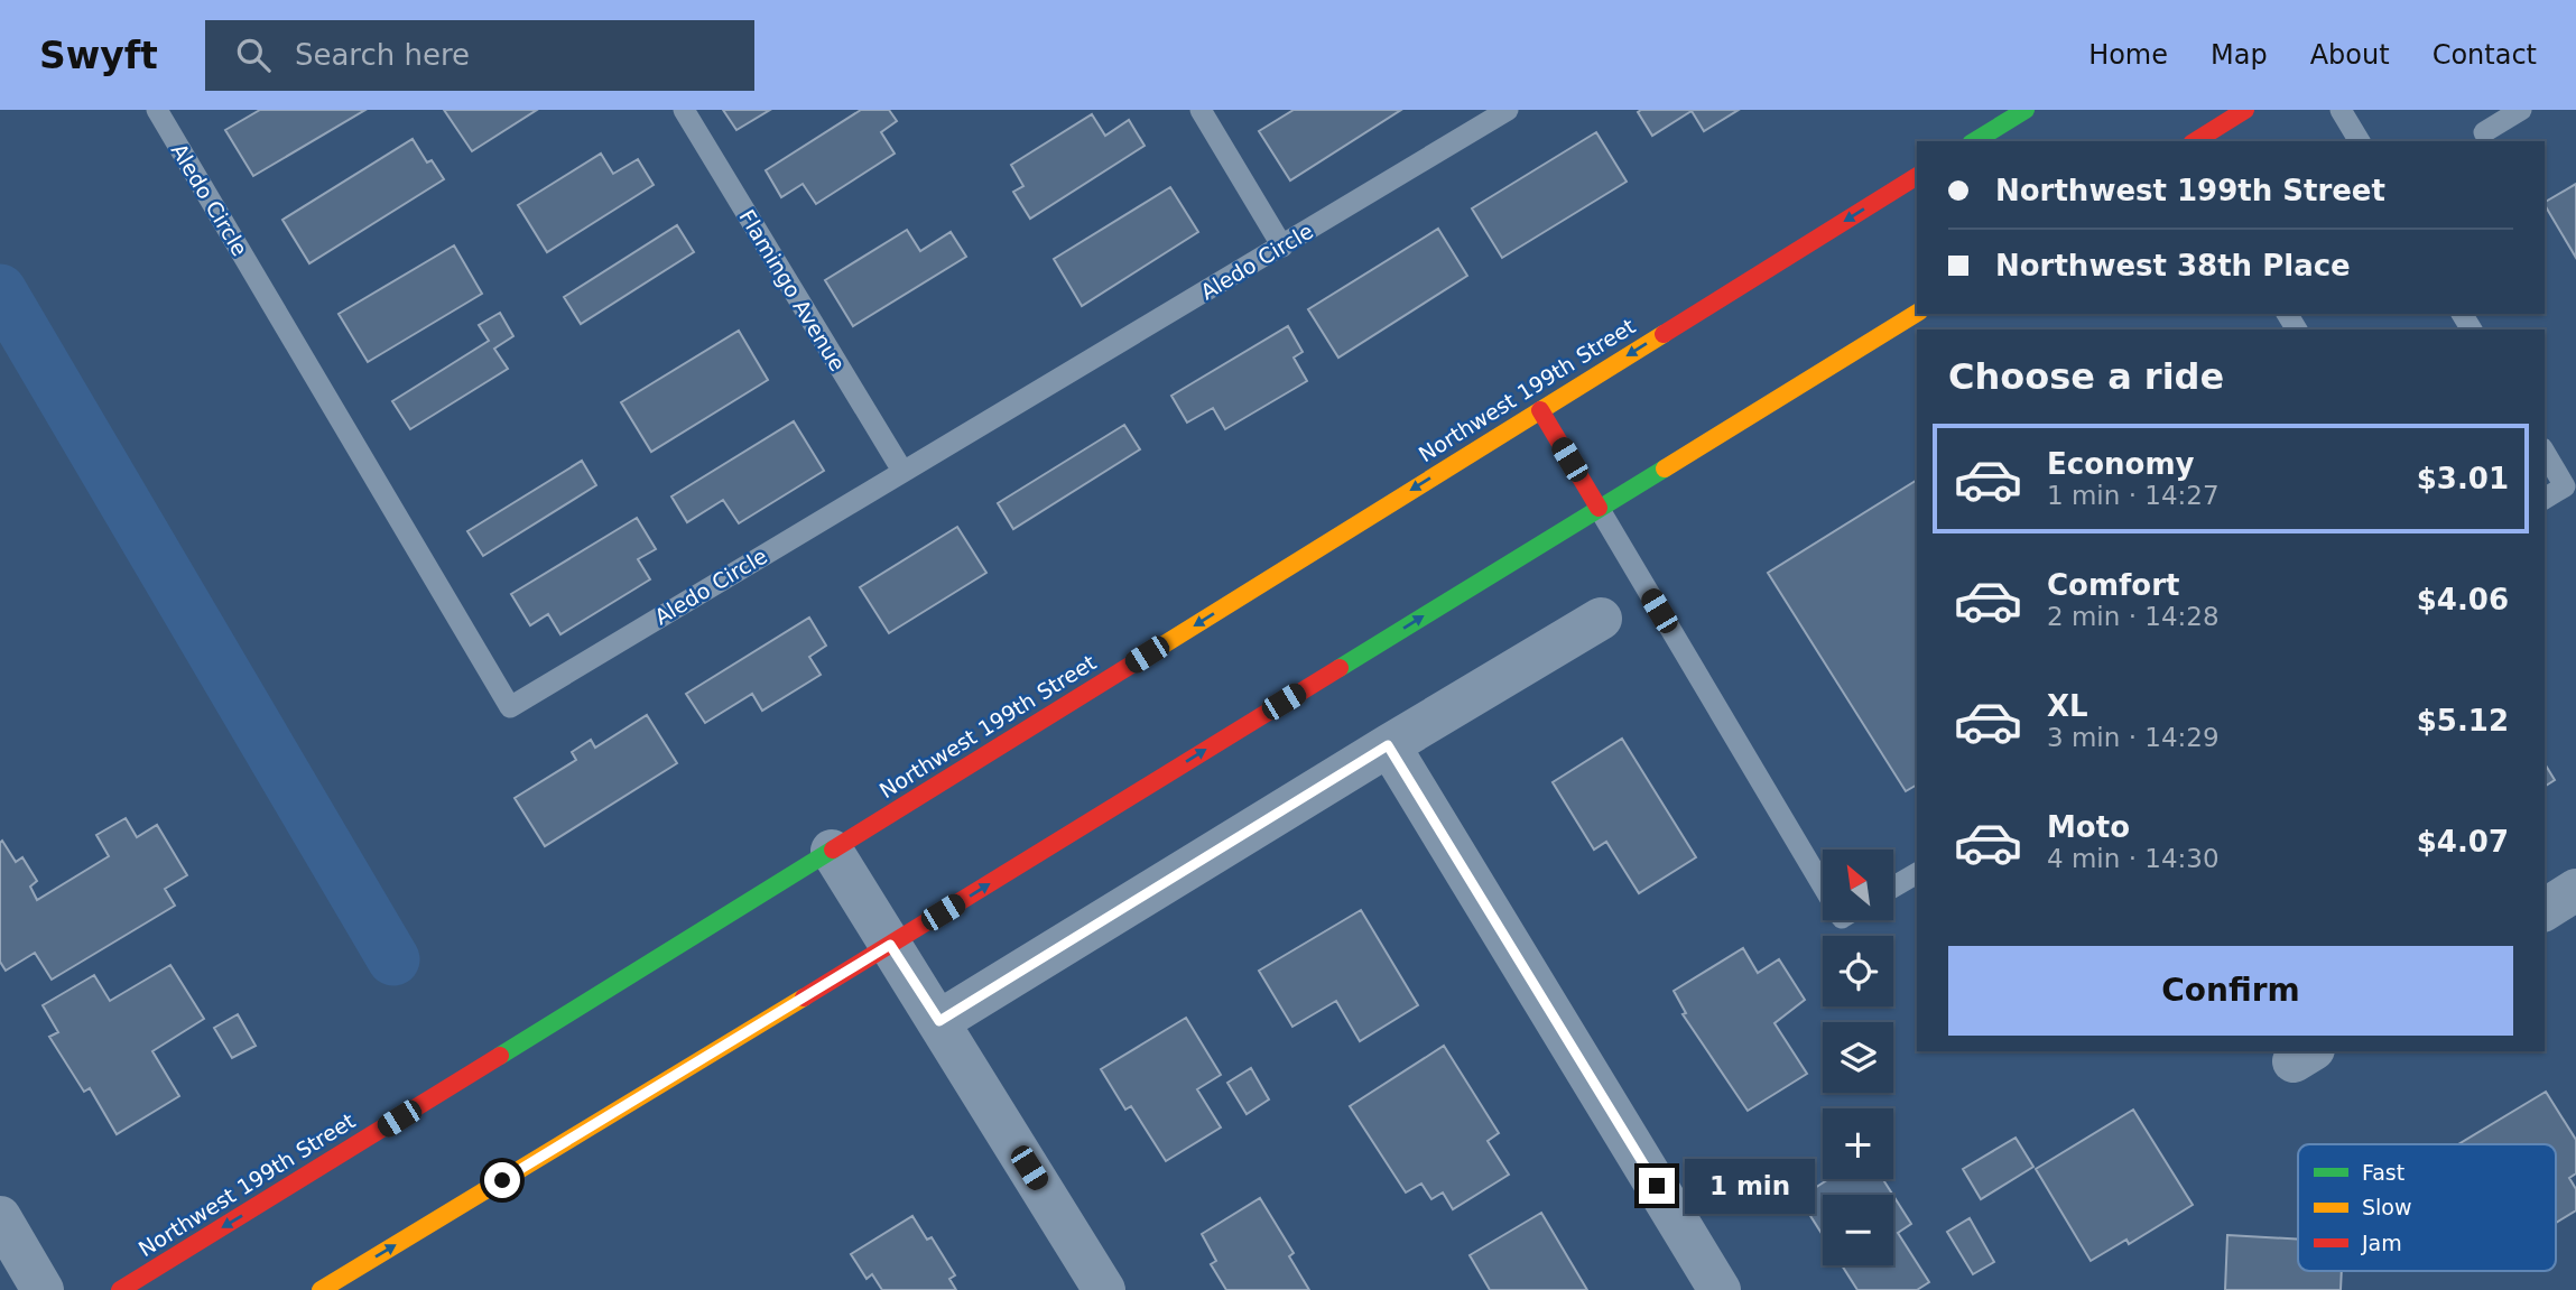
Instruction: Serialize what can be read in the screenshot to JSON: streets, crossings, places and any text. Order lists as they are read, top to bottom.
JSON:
{
  "streets": {
    "main road": ["Northwest 199th Street"],
    "lane": ["Aledo Circle", "Flamingo Avenue"]
  },
  "crossings": [
    ["Aledo Circle", "Flamingo Avenue"]
  ],
  "legend": ["Fast", "Slow", "Jam"],
  "north": "top left",
  "page": {
    "header": "Swyft",
    "search": "Search here",
    "nav": [
      "Home",
      "Map",
      "About",
      "Contact"
    ],
    "banner": ["Northwest 199th Street", "Northwest 38th Place"],
    "heading": "Choose a ride",
    "list": [
      {
        "name": "Economy",
        "note": "1 min · 14:27",
        "value": "$3.01"
      },
      {
        "name": "Comfort",
        "note": "2 min · 14:28",
        "value": "$4.06"
      },
      {
        "name": "XL",
        "note": "3 min · 14:29",
        "value": "$5.12"
      },
      {
        "name": "Moto",
        "note": "4 min · 14:30",
        "value": "$4.07"
      }
    ],
    "map_buttons": ["+", "−"],
    "buttons": "Confirm",
    "bubble": "1 min"
  }
}
